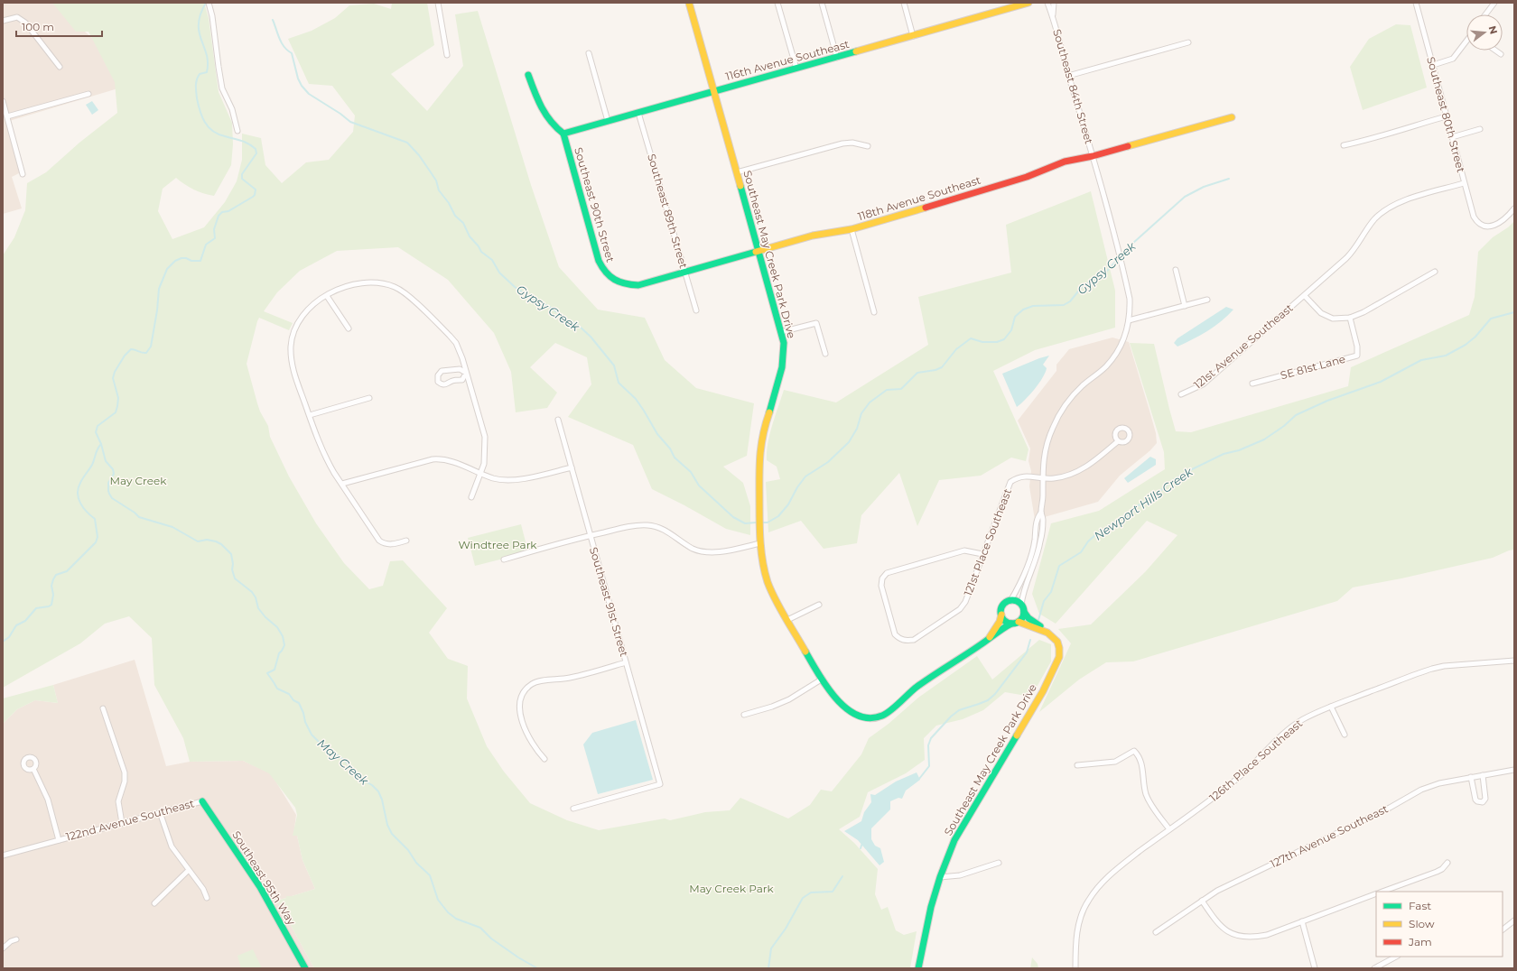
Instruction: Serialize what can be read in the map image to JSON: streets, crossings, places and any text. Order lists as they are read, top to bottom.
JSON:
{
  "streets": {
    "street": [
      "116th Avenue Southeast",
      "Southeast 84th Street",
      "Southeast 80th Street",
      "118th Avenue Southeast",
      "Southeast 90th Street",
      "Southeast 89th Street",
      "Southeast May Creek Park Drive",
      "121st Avenue Southeast",
      "SE 81st Lane",
      "121st Place Southeast",
      "Southeast 91st Street",
      "126th Place Southeast",
      "122nd Avenue Southeast",
      "127th Avenue Southeast",
      "Southeast 95th Way"
    ]
  },
  "crossings": [
    ["116th Avenue Southeast", "Southeast 90th Street"],
    ["116th Avenue Southeast", "Southeast 89th Street"],
    ["116th Avenue Southeast", "Southeast May Creek Park Drive"],
    ["Southeast 84th Street", "118th Avenue Southeast"],
    ["Southeast 84th Street", "121st Place Southeast"],
    ["Southeast 80th Street", "121st Avenue Southeast"],
    ["118th Avenue Southeast", "Southeast 90th Street"],
    ["118th Avenue Southeast", "Southeast 89th Street"],
    ["118th Avenue Southeast", "Southeast May Creek Park Drive"],
    ["122nd Avenue Southeast", "Southeast 95th Way"]
  ],
  "water": ["Gypsy Creek", "Newport Hills Creek", "May Creek"],
  "parks": ["May Creek", "Windtree Park", "May Creek Park"],
  "legend": ["Fast", "Slow", "Jam"],
  "scale_bar": "100 m",
  "north": "right"
}
